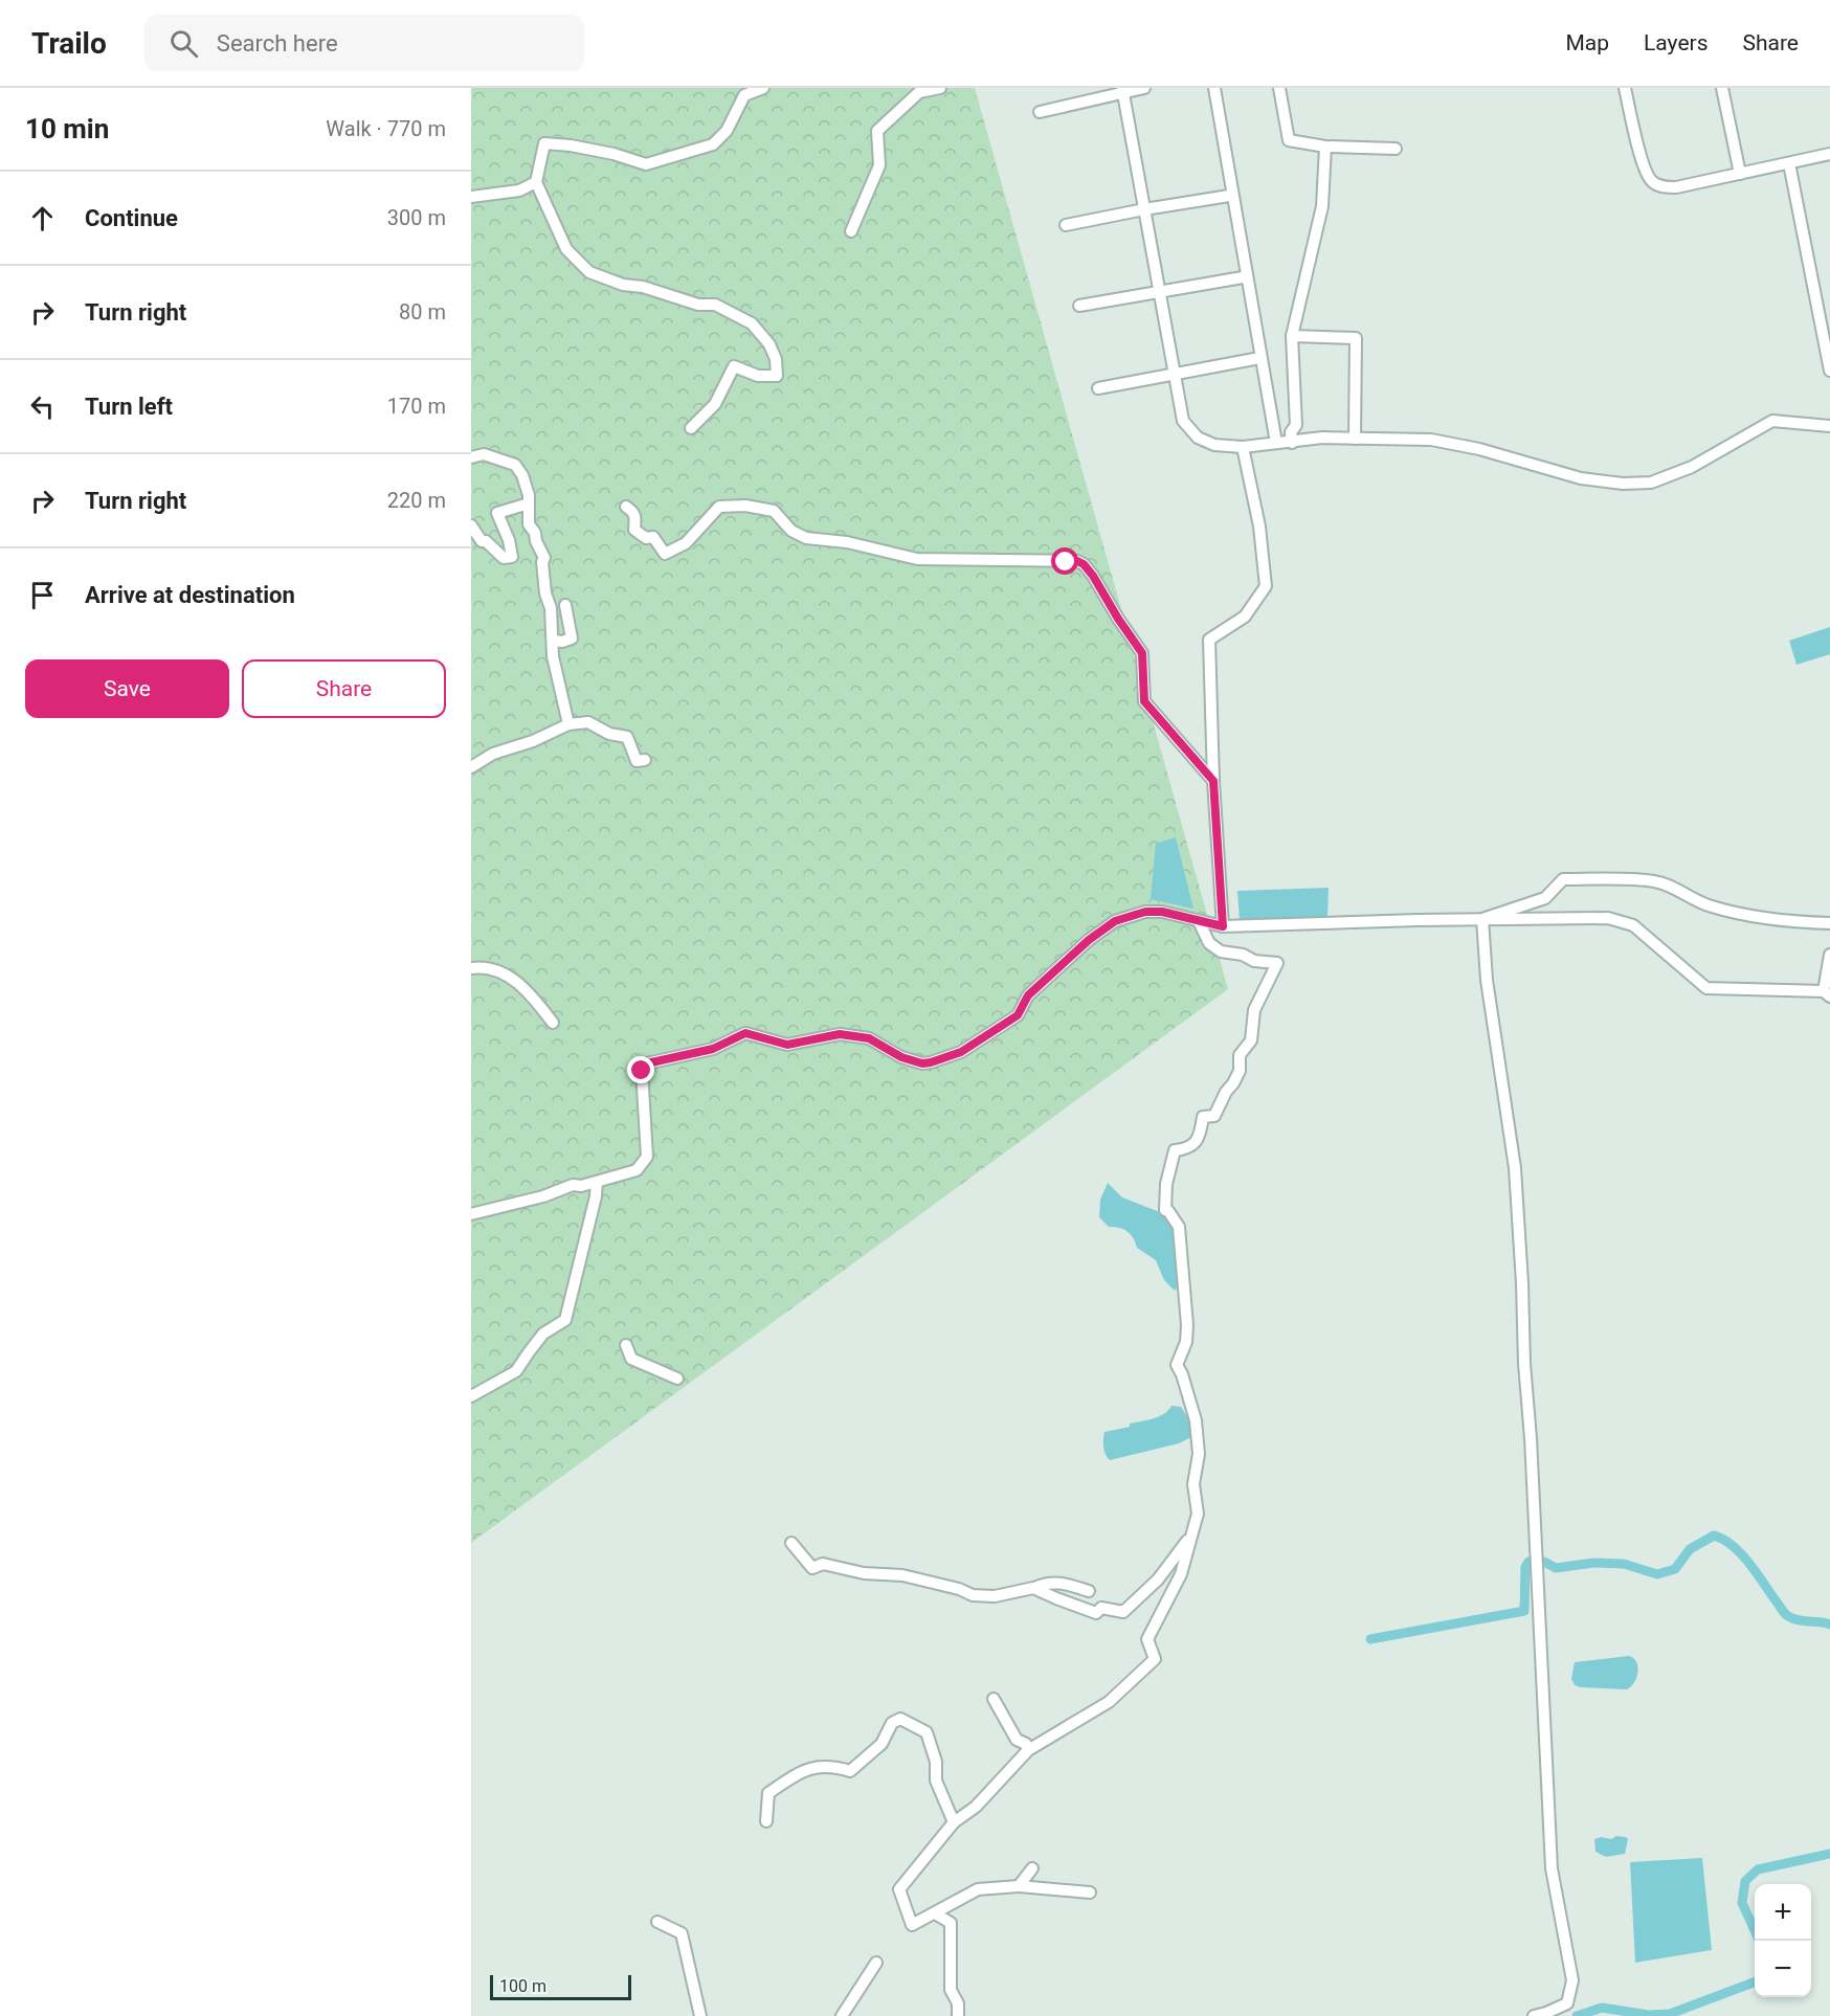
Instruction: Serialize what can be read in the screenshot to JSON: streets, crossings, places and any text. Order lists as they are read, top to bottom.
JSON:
{
  "scale_bar": "100 m",
  "page": {
    "header": "Trailo",
    "search": "Search here",
    "nav": ["Map", "Layers", "Share"],
    "heading": ["10 min", "Walk · 770 m"],
    "list": [
      ["Continue", "300 m"],
      ["Turn right", "80 m"],
      ["Turn left", "170 m"],
      ["Turn right", "220 m"],
      "Arrive at destination"
    ],
    "buttons": ["Save", "Share"],
    "map_buttons": ["+", "−"],
    "scale": "100 m"
  }
}
